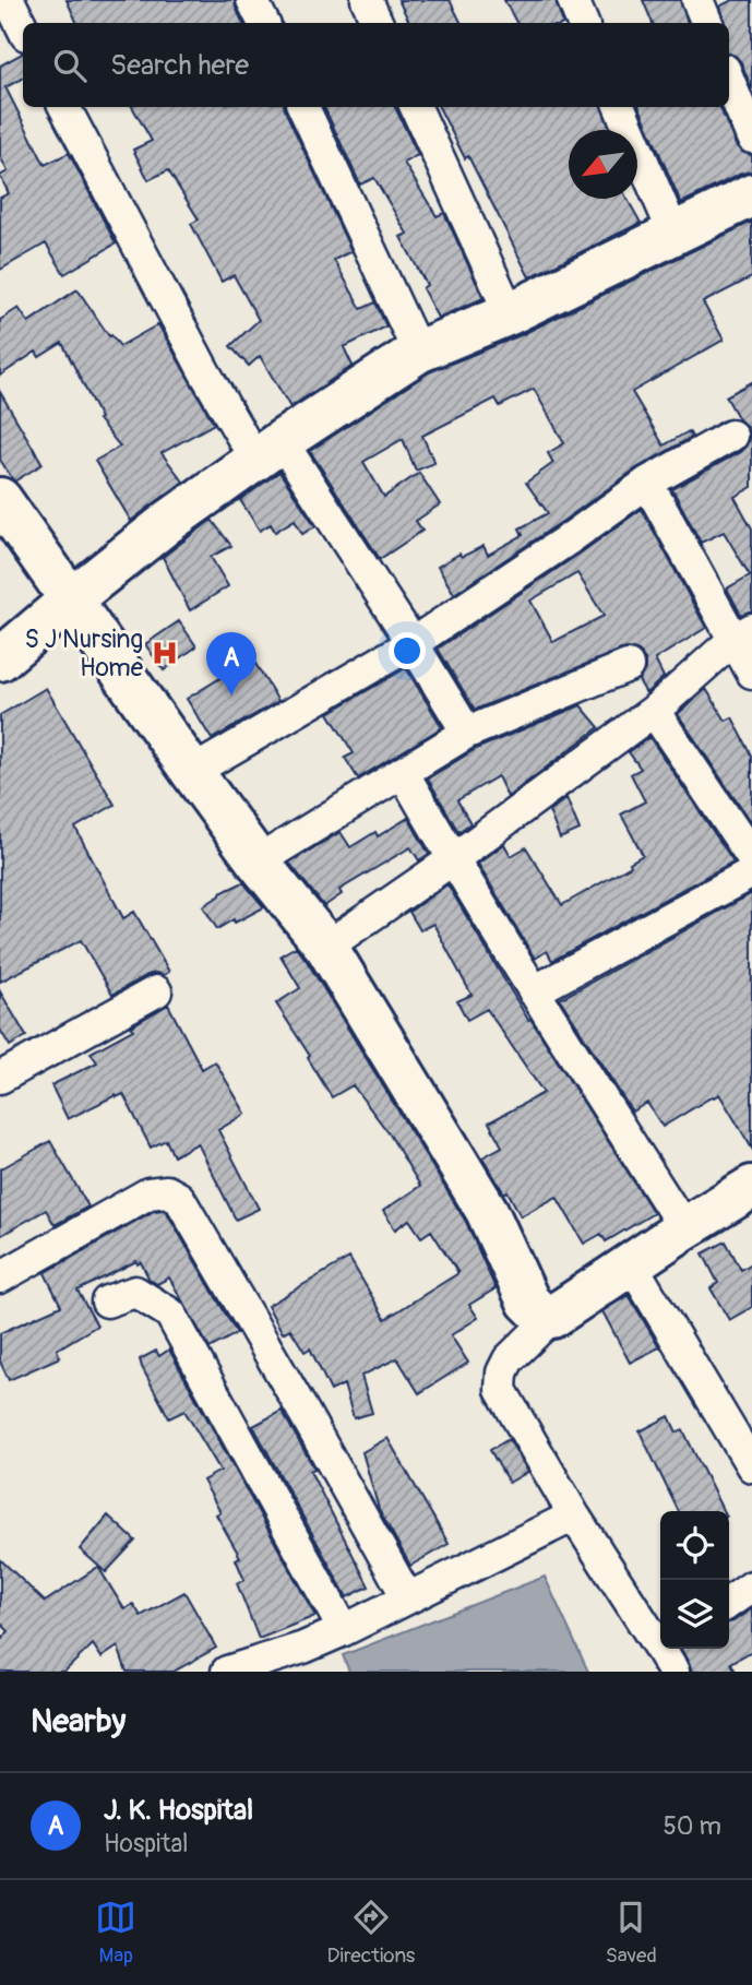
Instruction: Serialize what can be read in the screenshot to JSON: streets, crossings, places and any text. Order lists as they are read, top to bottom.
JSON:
{
  "places": {
    "hospital": ["S J Nursing Home"]
  },
  "north": "bottom left",
  "page": {
    "search": "Search here",
    "pins": "A",
    "heading": "Nearby",
    "list": [
      {
        "mark": "A",
        "name": "J. K. Hospital",
        "note": "Hospital",
        "value": "50 m"
      }
    ],
    "nav": ["Map", "Directions", "Saved"]
  }
}
